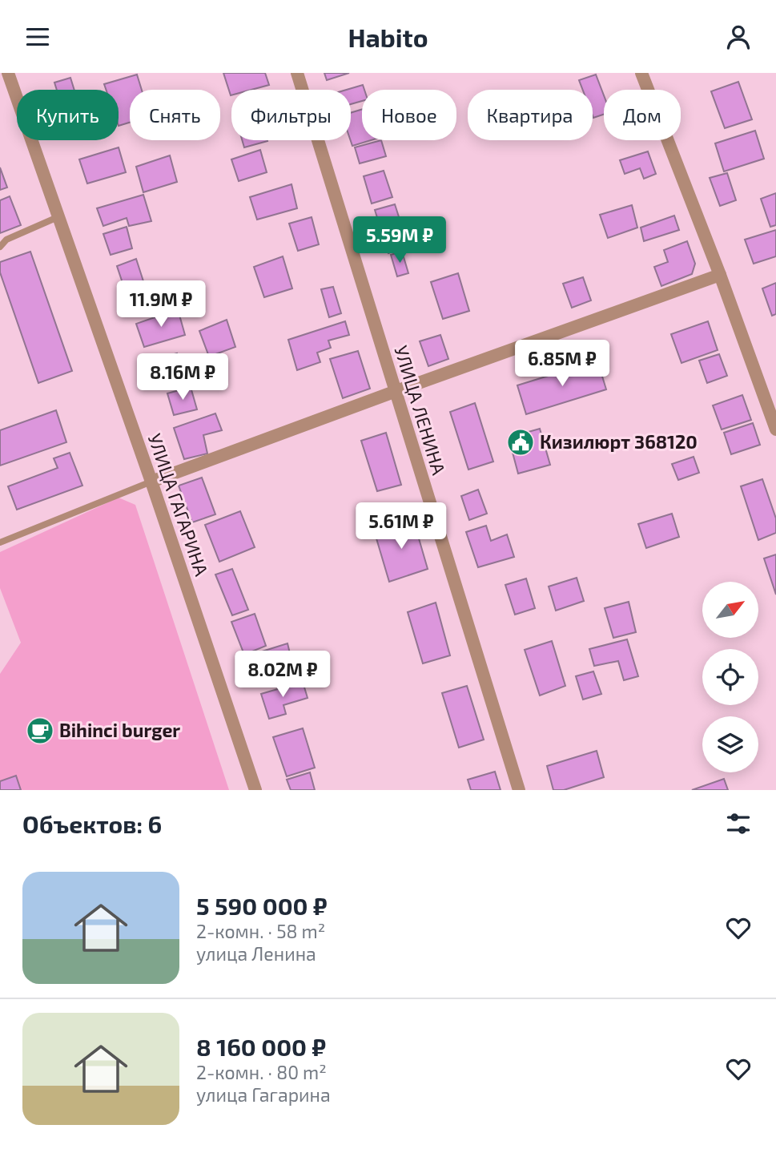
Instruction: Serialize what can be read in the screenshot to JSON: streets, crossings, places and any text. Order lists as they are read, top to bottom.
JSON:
{
  "streets": {
    "street": ["УЛИЦА ЛЕНИНА", "УЛИЦА ГАГАРИНА"]
  },
  "places": {
    "public building": ["Кизилюрт 368120"],
    "cafe": ["Bihinci burger"]
  },
  "north": "top right",
  "page": {
    "header": "Habito",
    "chip": [
      "Купить",
      "Снять",
      "Фильтры",
      "Новое",
      "Квартира",
      "Дом"
    ],
    "price": [
      "5.59M ₽",
      "11.9M ₽",
      "6.85M ₽",
      "8.16M ₽",
      "5.61M ₽",
      "8.02M ₽"
    ],
    "heading": "Объектов: 6",
    "list": [
      {
        "name": "5 590 000 ₽",
        "note": "2-комн. · 58 m² · улица Ленина"
      },
      {
        "name": "8 160 000 ₽",
        "note": "2-комн. · 80 m² · улица Гагарина"
      }
    ]
  }
}
